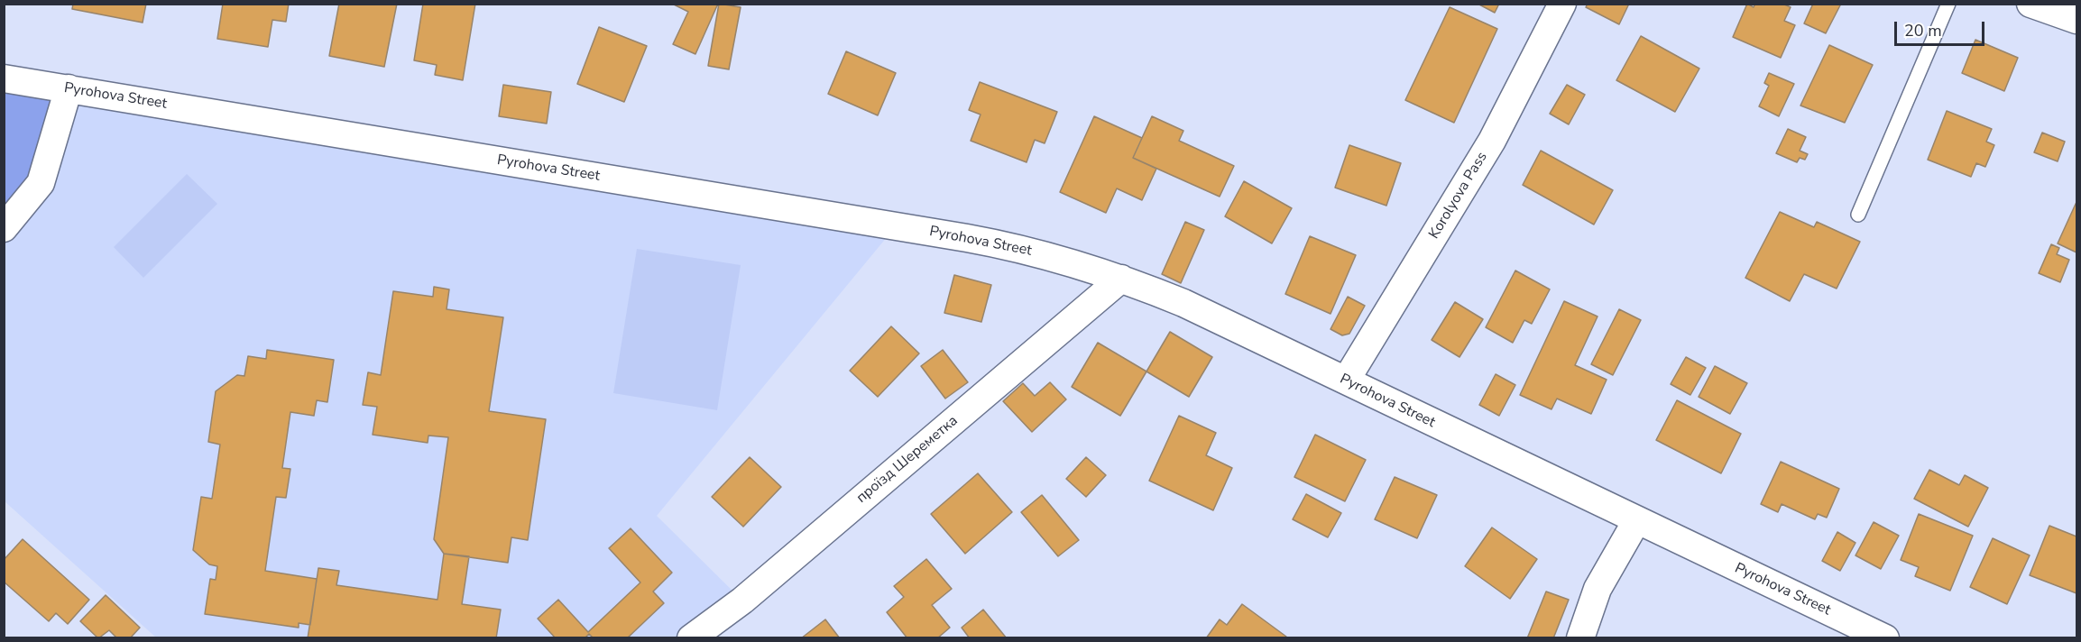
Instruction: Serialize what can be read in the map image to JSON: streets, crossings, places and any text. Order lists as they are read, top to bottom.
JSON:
{
  "streets": {
    "street": ["Pyrohova Street", "Korolyova Pass", "проїзд Шереметка"]
  },
  "crossings": [
    ["Pyrohova Street", "Korolyova Pass"],
    ["Pyrohova Street", "проїзд Шереметка"]
  ],
  "scale_bar": "20 m"
}
